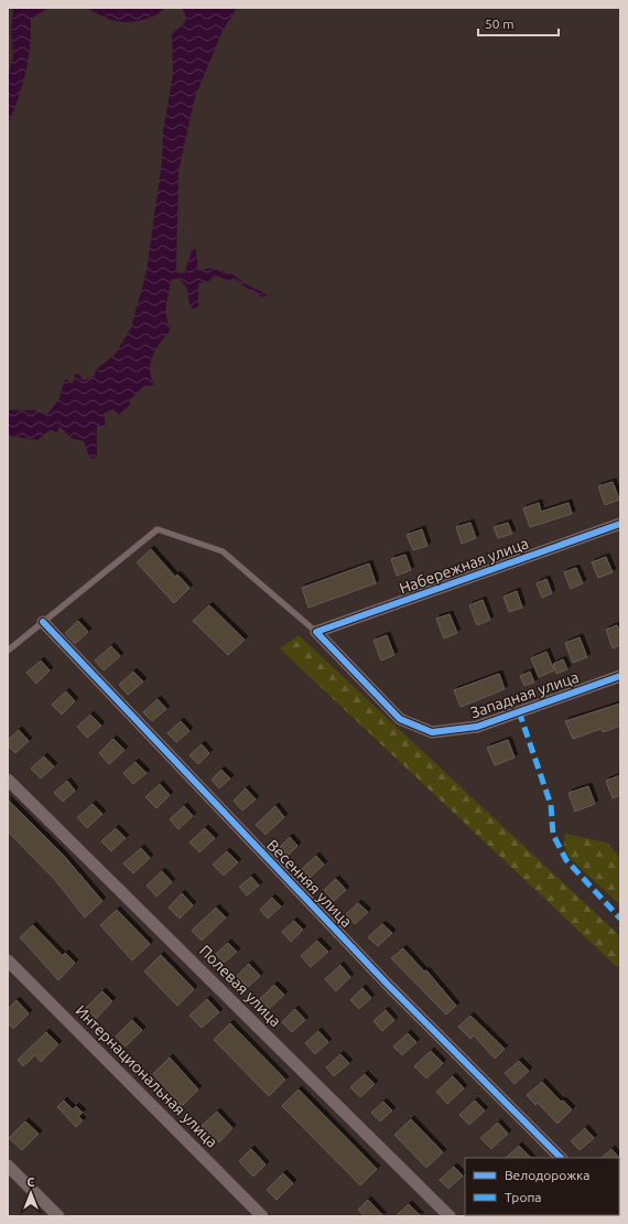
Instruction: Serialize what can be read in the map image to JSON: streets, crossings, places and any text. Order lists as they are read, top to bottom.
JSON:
{
  "streets": {
    "street": [
      "Набережная улица",
      "Западная улица",
      "Весенняя улица",
      "Полевая улица",
      "Интернациональная улица"
    ]
  },
  "crossings": [
    ["Набережная улица", "Западная улица"]
  ],
  "legend": ["Велодорожка", "Тропа"],
  "scale_bar": "50 m",
  "north": "top"
}
